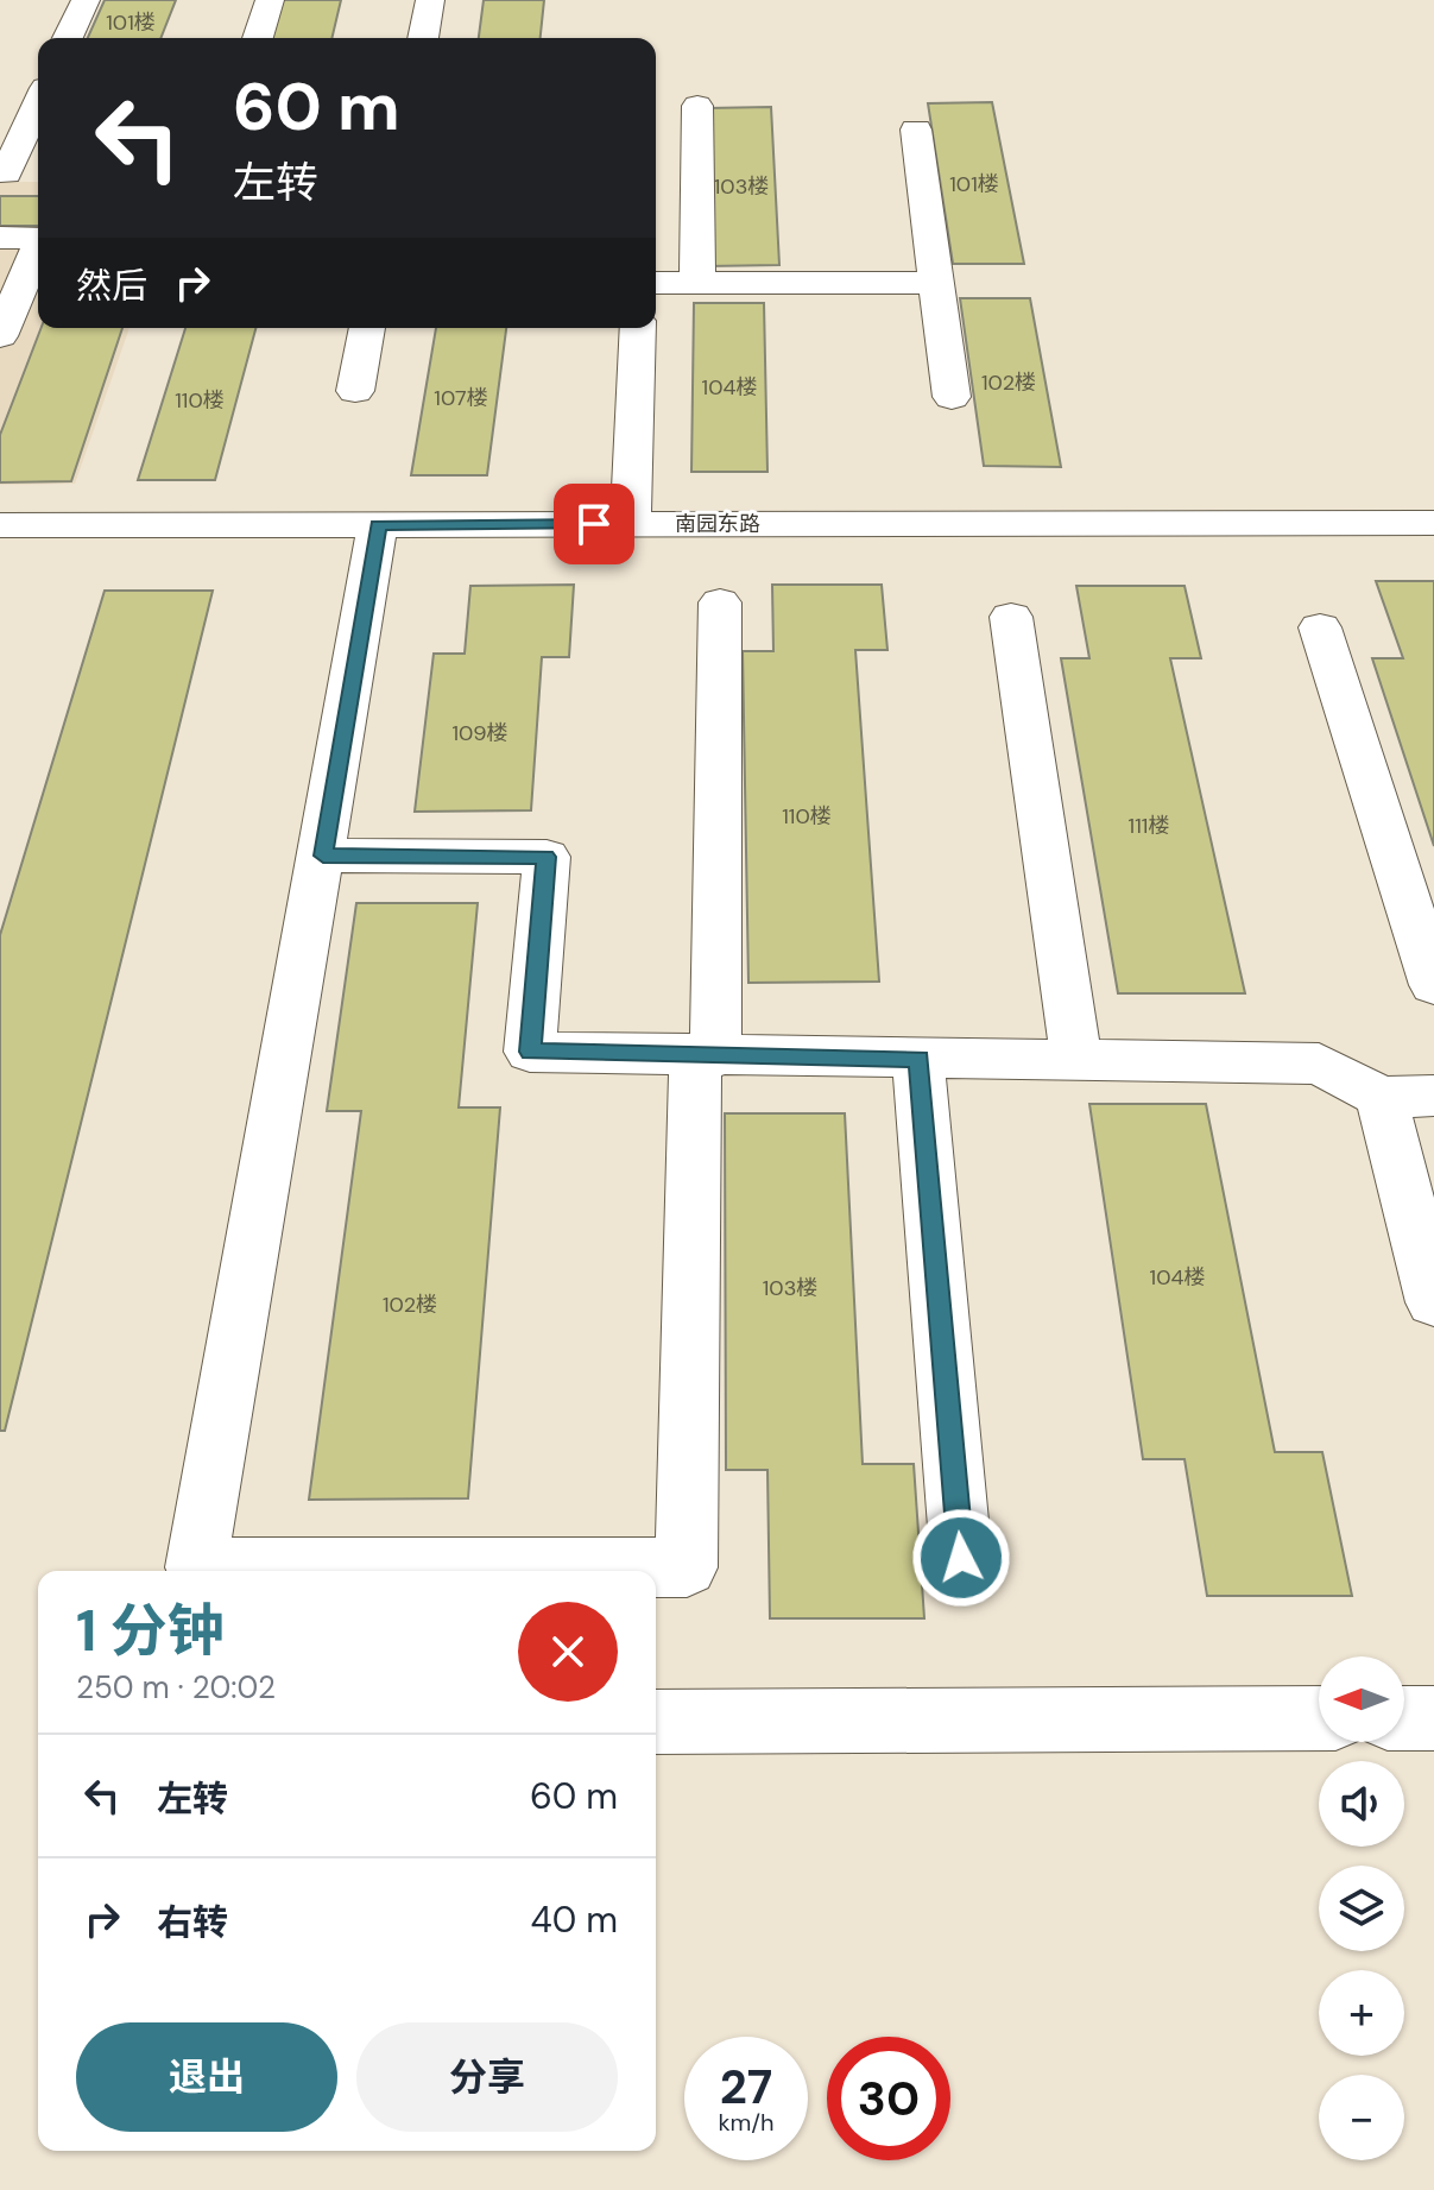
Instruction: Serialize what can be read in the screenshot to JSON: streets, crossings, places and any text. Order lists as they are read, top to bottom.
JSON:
{
  "streets": {
    "street": ["南园东路"]
  },
  "house_numbers": [
    "101楼",
    "101楼",
    "103楼",
    "102楼",
    "104楼",
    "107楼",
    "110楼",
    "109楼",
    "110楼",
    "111楼",
    "104楼",
    "103楼",
    "102楼"
  ],
  "north": "left",
  "page": {
    "turn": ["60 m", "左转"],
    "then": "然后",
    "heading": ["1 分钟", "250 m · 20:02"],
    "map_buttons": ["+", "−"],
    "list": [
      {
        "name": "左转",
        "value": "60 m"
      },
      {
        "name": "右转",
        "value": "40 m"
      }
    ],
    "buttons": ["退出", "分享"],
    "speed": "27 km/h",
    "limit": "30"
  }
}
